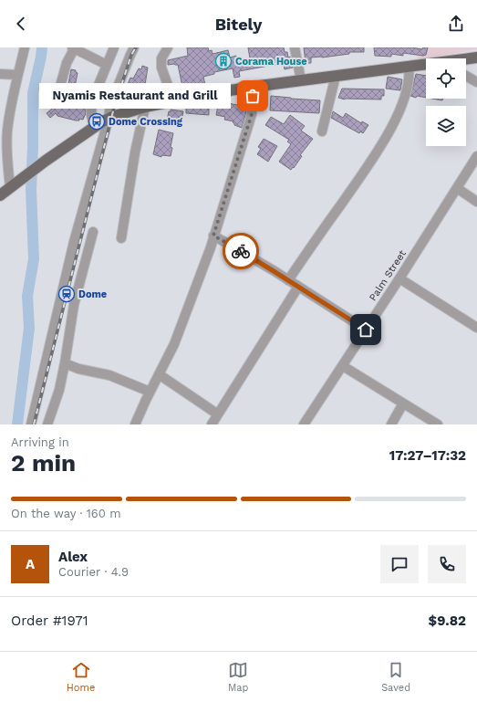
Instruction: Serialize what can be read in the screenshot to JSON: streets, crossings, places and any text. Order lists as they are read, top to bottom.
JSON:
{
  "streets": {
    "street": ["Palm Street"]
  },
  "places": {
    "building": ["Corama House"],
    "other": ["Nyamis Restaurant and Grill"],
    "bus stop": ["Dome Crossing"],
    "station": ["Dome"]
  },
  "page": {
    "header": "Bitely",
    "bubble": "Nyamis Restaurant and Grill",
    "heading": ["2 min", "Arriving in", "17:27–17:32"],
    "panel": [
      "Alex",
      "Courier · 4.9",
      "Order #1971",
      "$9.82"
    ],
    "bar": "On the way · 160 m",
    "round": "A",
    "tabs": ["Home", "Map", "Saved"]
  }
}
